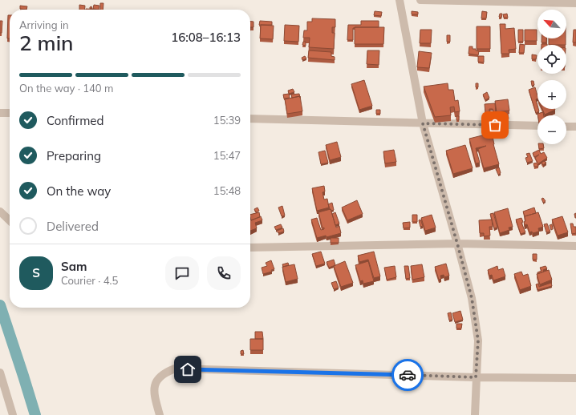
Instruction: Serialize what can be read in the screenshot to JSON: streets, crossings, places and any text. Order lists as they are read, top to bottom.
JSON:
{
  "north": "top left",
  "page": {
    "map_buttons": ["+", "−"],
    "heading": ["2 min", "Arriving in", "16:08–16:13"],
    "panel": ["Sam", "Courier · 4.5"],
    "bar": "On the way · 140 m",
    "list": [
      ["Confirmed", "15:39"],
      ["Preparing", "15:47"],
      ["On the way", "15:48"],
      "Delivered"
    ],
    "round": "S"
  }
}
